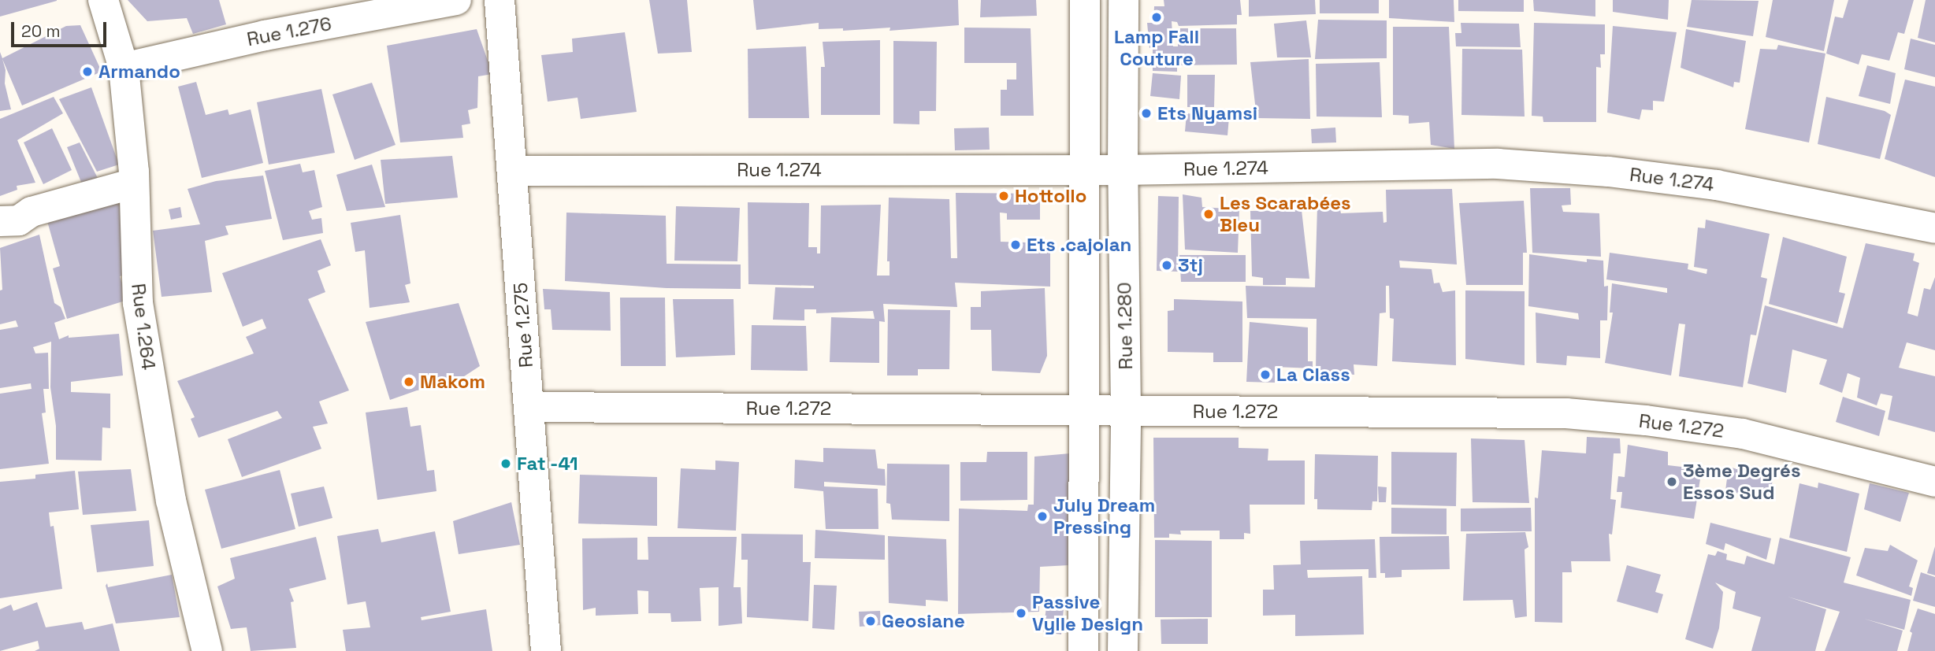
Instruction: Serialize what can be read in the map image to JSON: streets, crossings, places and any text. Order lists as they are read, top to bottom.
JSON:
{
  "streets": {
    "street": [
      "Rue 1.276",
      "Rue 1.274",
      "Rue 1.275",
      "Rue 1.280",
      "Rue 1.264",
      "Rue 1.272"
    ]
  },
  "crossings": [
    ["Rue 1.276", "Rue 1.264"],
    ["Rue 1.274", "Rue 1.275"],
    ["Rue 1.274", "Rue 1.280"],
    ["Rue 1.275", "Rue 1.272"],
    ["Rue 1.280", "Rue 1.272"]
  ],
  "places": [
    "Lamp Fall Couture",
    "Armando",
    "Ets Nyamsi",
    "Hottollo",
    "Les Scarabées Bleu",
    "Ets .cajolan",
    "3tj",
    "La Class",
    "Makom",
    "Fat -41",
    "3ème Degrés Essos Sud",
    "July Dream Pressing",
    "Passive Vylle Design",
    "Geosiane"
  ],
  "scale_bar": "20 m"
}
